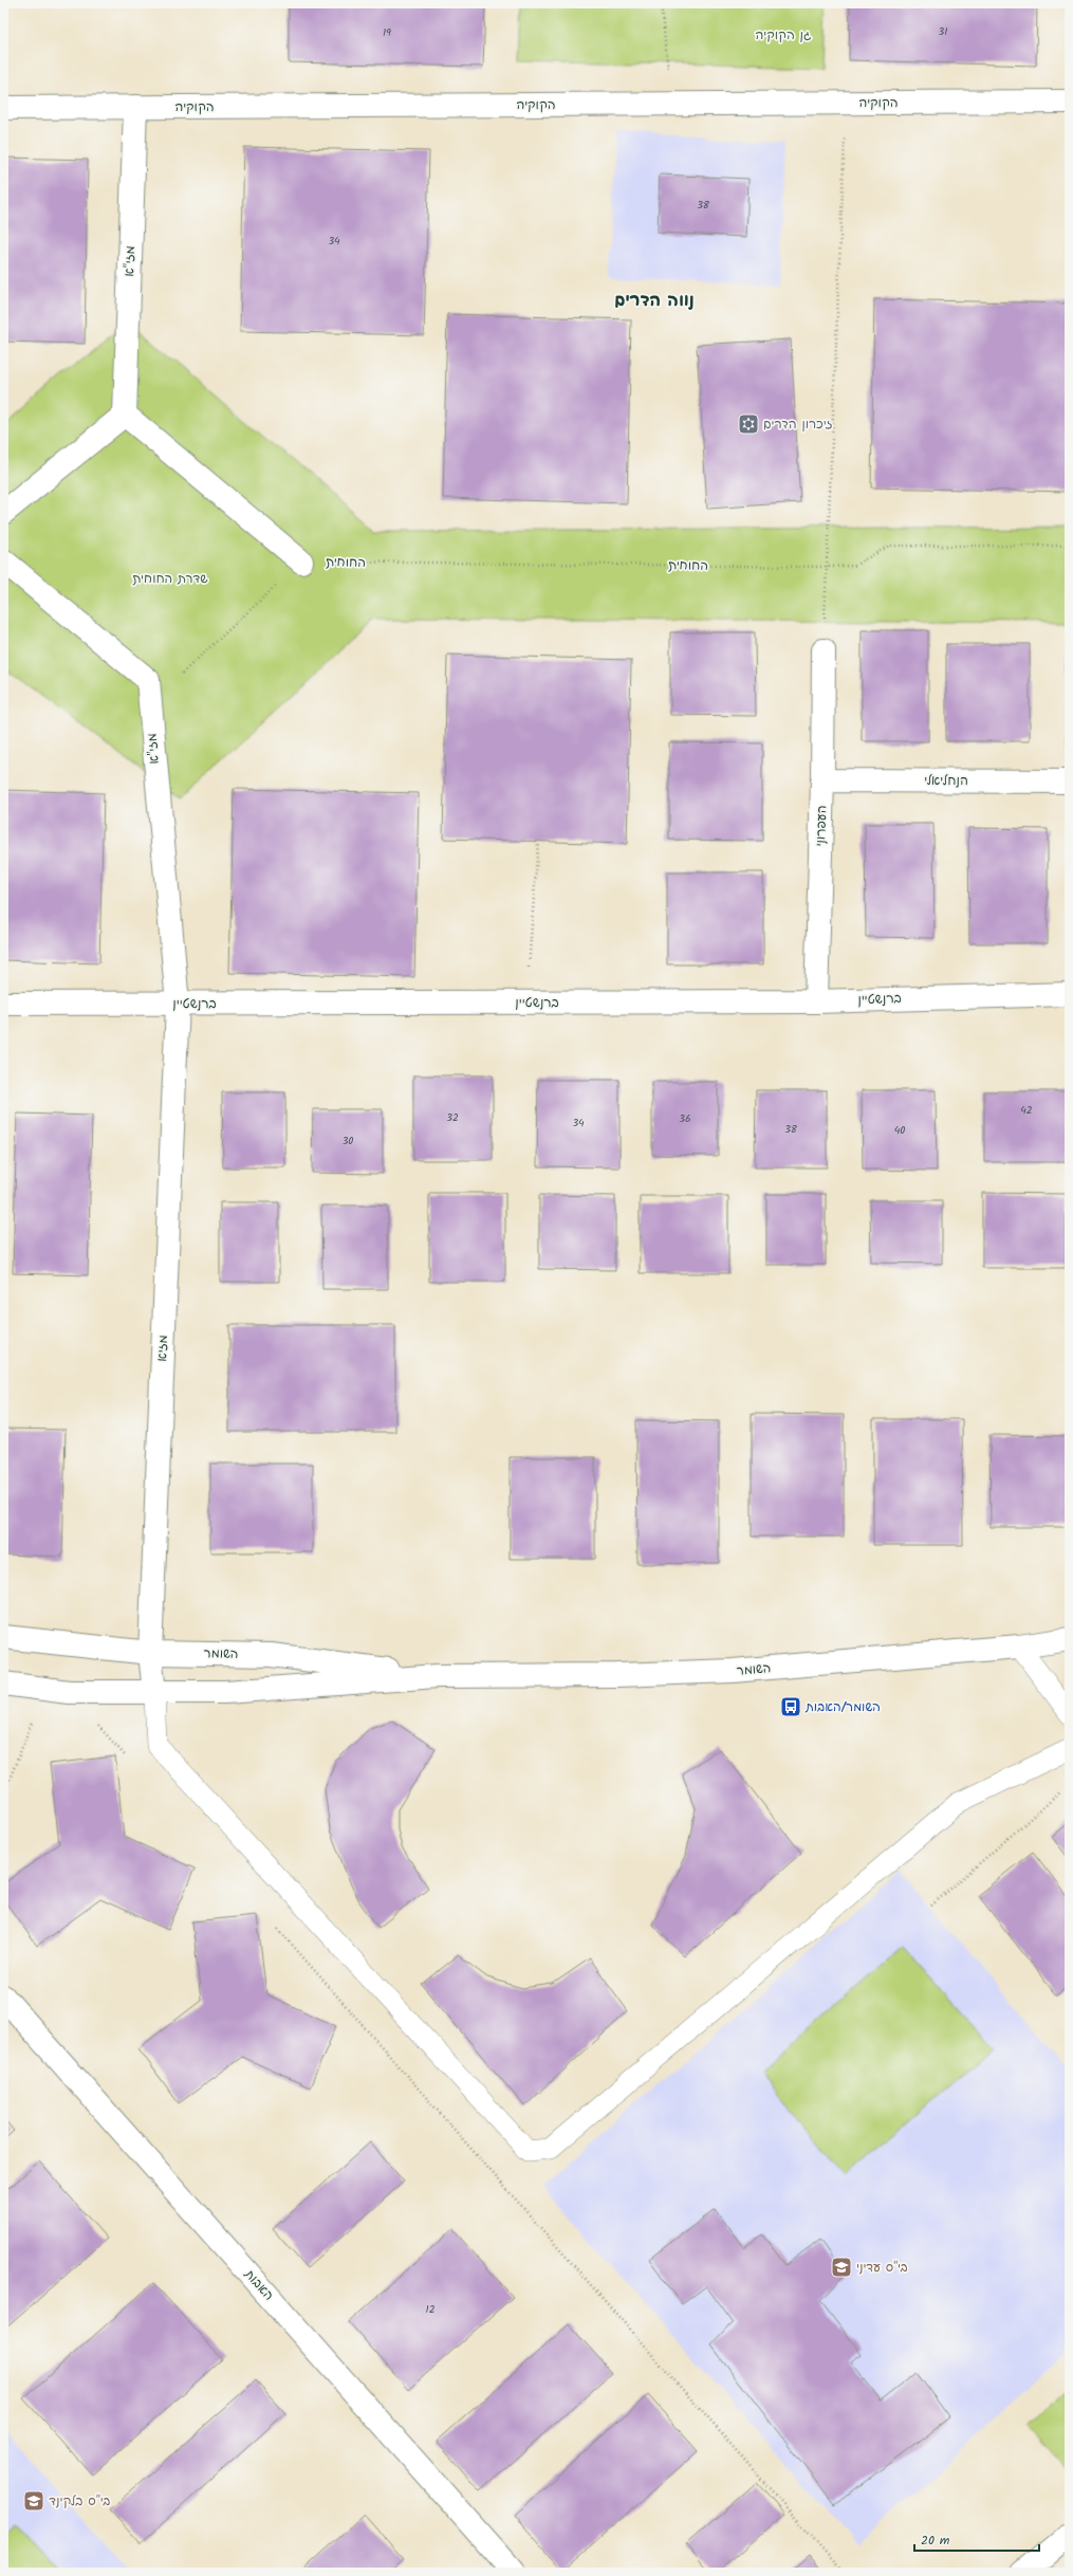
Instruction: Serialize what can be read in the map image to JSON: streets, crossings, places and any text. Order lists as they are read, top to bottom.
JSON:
{
  "streets": {
    "street": [
      "הקוקיה",
      "מזי\"א",
      "הנחליאלי",
      "העפרוני",
      "ברנשטיין",
      "מזיא",
      "השומר",
      "האבות"
    ],
    "path": ["החוחית"]
  },
  "crossings": [
    ["הקוקיה", "מזי\"א"],
    ["מזי\"א", "ברנשטיין"],
    ["מזי\"א", "מזיא"],
    ["הנחליאלי", "העפרוני"],
    ["העפרוני", "ברנשטיין"],
    ["ברנשטיין", "מזיא"],
    ["מזיא", "השומר"]
  ],
  "districts": ["נווה הדרים"],
  "parks": ["גן הקוקיה", "שדרת החוחית"],
  "places": {
    "synagogue": ["זיכרון הדרים"],
    "bus stop": ["השומר/האבות"],
    "school or university": ["בי\"ס עדיני", "בי\"ס בלקינד"]
  },
  "house_numbers": [
    "31",
    "19",
    "38",
    "34",
    "42",
    "32",
    "36",
    "34",
    "38",
    "40",
    "30",
    "12"
  ],
  "scale_bar": "20 m"
}
